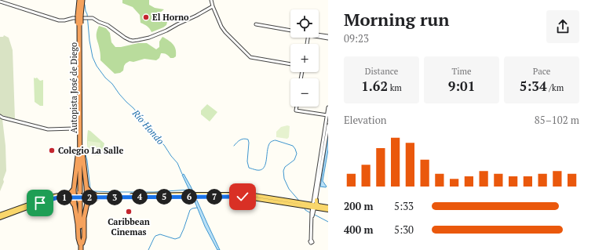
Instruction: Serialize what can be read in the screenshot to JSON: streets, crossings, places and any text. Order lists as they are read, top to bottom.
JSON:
{
  "streets": {
    "highway": ["Autopista José de Diego"]
  },
  "water": ["Río Hondo"],
  "places": ["El Horno", "Colegio La Salle", "Caribbean Cinemas"],
  "page": {
    "heading": ["Morning run", "09:23"],
    "map_buttons": ["+", "−"],
    "stats": [
      ["Distance", "1.62 km"],
      ["Time", "9:01"],
      ["Pace", "5:34 /km"]
    ],
    "chart": ["Elevation", "85–102 m"],
    "pins": [
      "4",
      "5",
      "6",
      "7",
      "1",
      "2",
      "3"
    ],
    "list": [
      {
        "name": "200 m",
        "note": "5:33"
      },
      {
        "name": "400 m",
        "note": "5:30"
      }
    ]
  }
}
